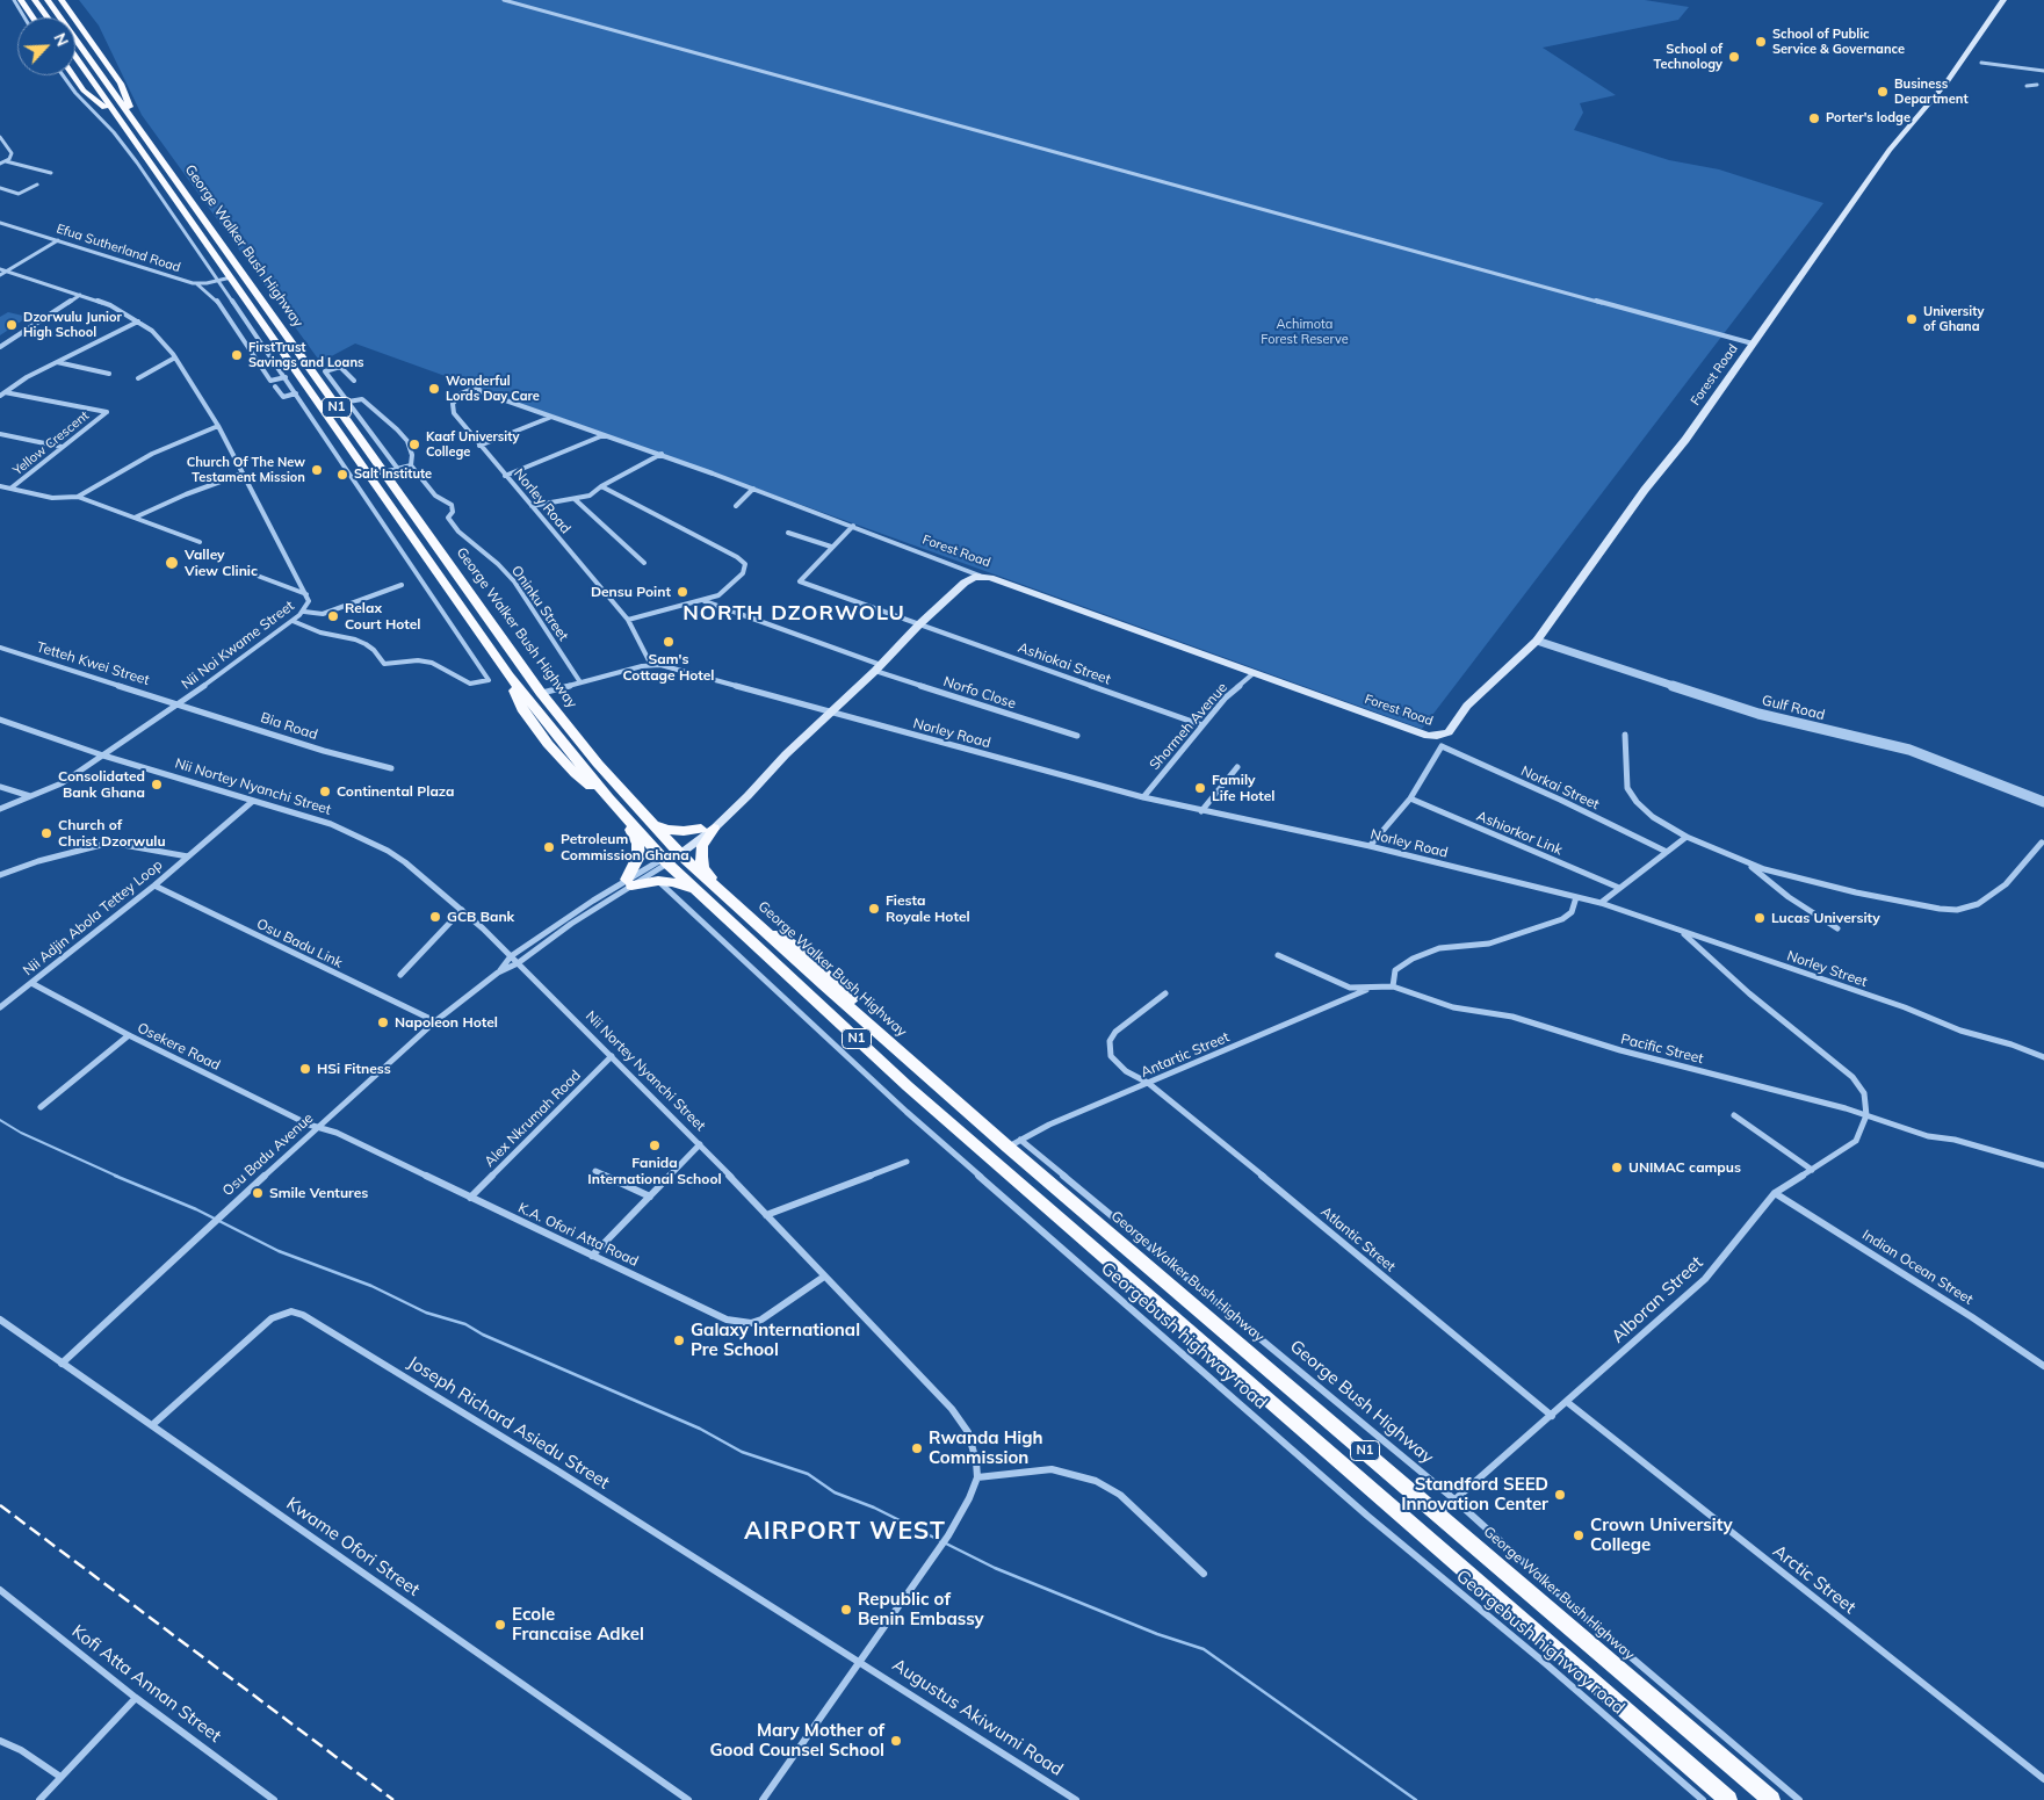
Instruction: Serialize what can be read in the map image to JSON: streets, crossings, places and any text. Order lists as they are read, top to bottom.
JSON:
{
  "streets": {
    "highway": ["George Walker Bush Highway", "N1"],
    "main road": ["Forest Road"],
    "street": [
      "Efua Sutherland Road",
      "Yellow Crescent",
      "Norley Road",
      "Oninku Street",
      "Nii Noi Kwame Street",
      "Tetteh Kwei Street",
      "Ashiokai Street",
      "Norfo Close",
      "Gulf Road",
      "Bia Road",
      "Shormeh Avenue",
      "Nii Nortey Nyanchi Street",
      "Norkai Street",
      "Ashiorkor Link",
      "Nii Adjin Abola Tettey Loop",
      "Osu Badu Link",
      "Norley Street",
      "Osekere Road",
      "Pacific Street",
      "Antartic Street",
      "Alex Nkrumah Road",
      "Osu Badu Avenue",
      "K.A. Ofori Atta Road",
      "Atlantic Street",
      "Indian Ocean Street",
      "Alboran Street",
      "Georgebush highway road",
      "George Bush Highway",
      "Joseph Richard Asiedu Street",
      "Kwame Ofori Street",
      "Arctic Street",
      "Kofi Atta Annan Street",
      "Augustus Akiwumi Road"
    ]
  },
  "crossings": [
    ["George Walker Bush Highway", "Efua Sutherland Road"],
    ["George Walker Bush Highway", "N1"],
    ["George Walker Bush Highway", "Antartic Street"],
    ["George Walker Bush Highway", "Alboran Street"],
    ["George Walker Bush Highway", "George Bush Highway"],
    ["Forest Road", "Norley Road"],
    ["Forest Road", "Gulf Road"],
    ["Forest Road", "Shormeh Avenue"],
    ["Forest Road", "Norkai Street"],
    ["N1", "Osu Badu Avenue"],
    ["Norley Road", "Shormeh Avenue"],
    ["Norley Road", "Norley Street"],
    ["Nii Noi Kwame Street", "Tetteh Kwei Street"],
    ["Nii Noi Kwame Street", "Bia Road"],
    ["Nii Noi Kwame Street", "Nii Nortey Nyanchi Street"],
    ["Tetteh Kwei Street", "Bia Road"],
    ["Ashiokai Street", "Shormeh Avenue"],
    ["Nii Nortey Nyanchi Street", "Nii Adjin Abola Tettey Loop"],
    ["Nii Nortey Nyanchi Street", "Alex Nkrumah Road"],
    ["Nii Nortey Nyanchi Street", "Osu Badu Avenue"],
    ["Nii Nortey Nyanchi Street", "K.A. Ofori Atta Road"],
    ["Nii Adjin Abola Tettey Loop", "Osu Badu Link"],
    ["Nii Adjin Abola Tettey Loop", "Osekere Road"],
    ["Osu Badu Link", "Osu Badu Avenue"],
    ["Osekere Road", "Osu Badu Avenue"],
    ["Osekere Road", "K.A. Ofori Atta Road"],
    ["Pacific Street", "Antartic Street"],
    ["Pacific Street", "Alboran Street"],
    ["Antartic Street", "Atlantic Street"],
    ["Antartic Street", "George Bush Highway"],
    ["Alex Nkrumah Road", "K.A. Ofori Atta Road"],
    ["Osu Badu Avenue", "K.A. Ofori Atta Road"],
    ["Osu Badu Avenue", "Kwame Ofori Street"],
    ["Atlantic Street", "Alboran Street"],
    ["Indian Ocean Street", "Alboran Street"],
    ["Alboran Street", "George Bush Highway"],
    ["Alboran Street", "Arctic Street"],
    ["Joseph Richard Asiedu Street", "Kwame Ofori Street"],
    ["Joseph Richard Asiedu Street", "Augustus Akiwumi Road"]
  ],
  "districts": ["NORTH DZORWOLU", "AIRPORT WEST"],
  "parks": ["Achimota Forest Reserve"],
  "places": [
    "School of Public Service & Governance",
    "School of Technology",
    "Business Department",
    "Porter's lodge",
    "University of Ghana",
    "Dzorwulu Junior High School",
    "FirstTrust Savings and Loans",
    "Wonderful Lords Day Care",
    "Kaaf University College",
    "Church Of The New Testament Mission",
    "Salt Institute",
    "Valley View Clinic",
    "Densu Point",
    "Relax Court Hotel",
    "Sam's Cottage Hotel",
    "Consolidated Bank Ghana",
    "Family Life Hotel",
    "Continental Plaza",
    "Church of Christ Dzorwulu",
    "Petroleum Commission Ghana",
    "Fiesta Royale Hotel",
    "GCB Bank",
    "Lucas University",
    "Napoleon Hotel",
    "HSi Fitness",
    "Fanida International School",
    "UNIMAC campus",
    "Smile Ventures",
    "Galaxy International Pre School",
    "Rwanda High Commission",
    "Standford SEED Innovation Center",
    "Crown University College",
    "Republic of Benin Embassy",
    "Ecole Francaise Adkel",
    "Mary Mother of Good Counsel School"
  ],
  "north": "top right"
}
